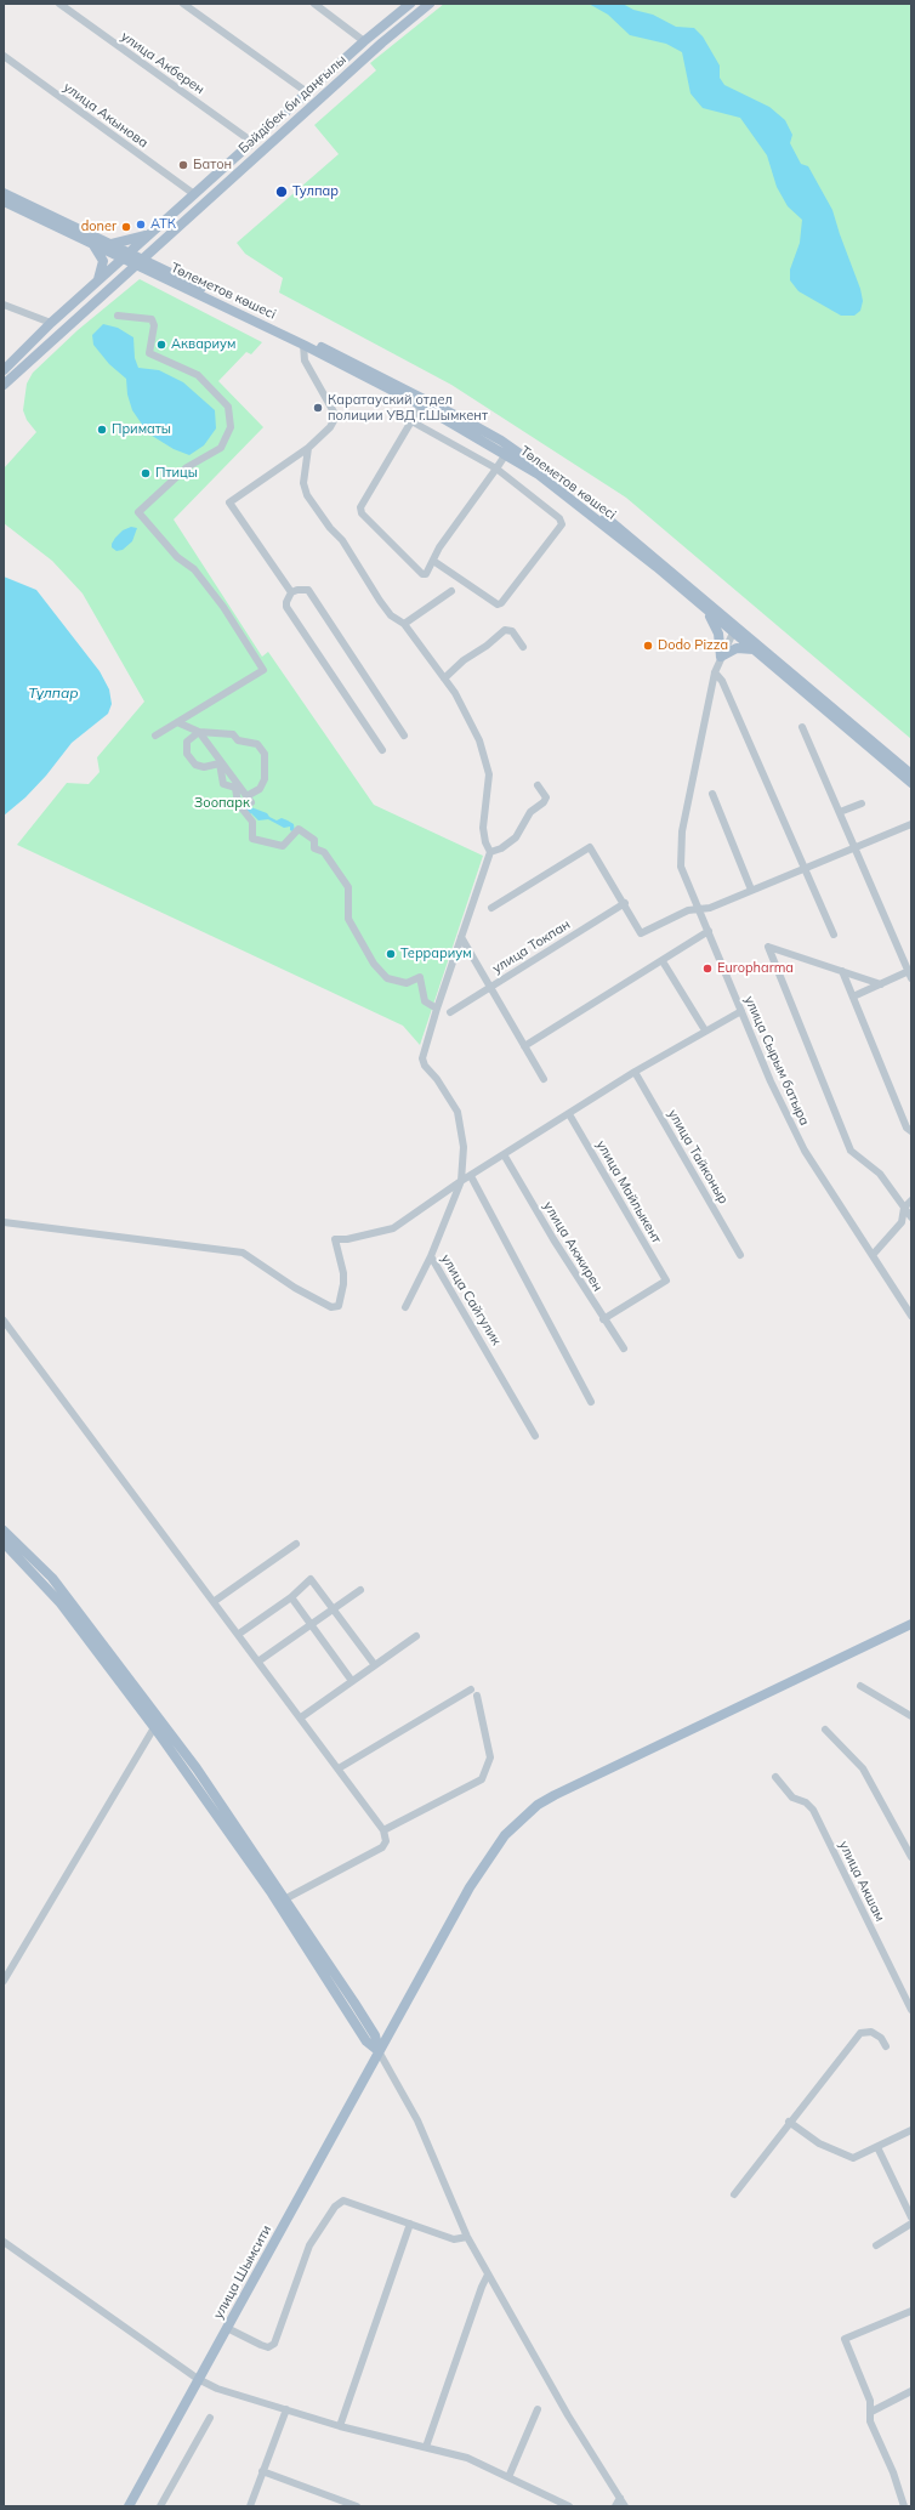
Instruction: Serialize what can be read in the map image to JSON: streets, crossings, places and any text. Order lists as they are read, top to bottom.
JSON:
{
  "streets": {
    "main road": ["Бәйдібек би даңғылы", "Төлеметов көшесі", "улица Шымсити"],
    "street": [
      "улица Акберен",
      "улица Акынова",
      "улица Токпан",
      "улица Сырым батыра",
      "улица Тайконыр",
      "улица Майлыкент",
      "улица Акжирен",
      "улица Сайгулик",
      "улица Акшам"
    ]
  },
  "crossings": [
    ["улица Акберен", "Бәйдібек би даңғылы"],
    ["Бәйдібек би даңғылы", "улица Акынова"],
    ["Бәйдібек би даңғылы", "Төлеметов көшесі"],
    ["Төлеметов көшесі", "улица Сырым батыра"],
    ["улица Майлыкент", "улица Акжирен"]
  ],
  "water": ["Тұлпар"],
  "parks": ["Зоопарк"],
  "places": [
    "Батон",
    "Тулпар",
    "АТК",
    "doner",
    "Аквариум",
    "Каратауский отдел полиции УВД г.Шымкент",
    "Приматы",
    "Птицы",
    "Dodo Pizza",
    "Террариум",
    "Europharma"
  ]
}
